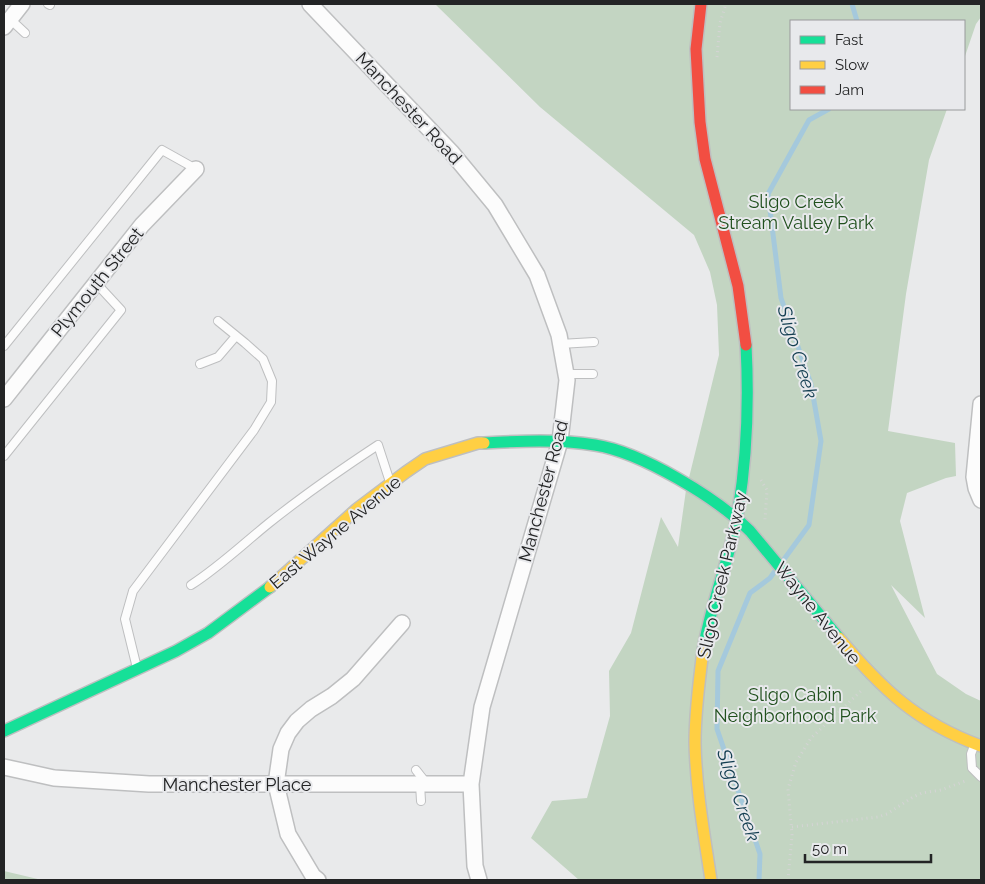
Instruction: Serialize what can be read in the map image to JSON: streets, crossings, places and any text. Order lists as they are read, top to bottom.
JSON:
{
  "streets": {
    "street": [
      "Manchester Road",
      "Plymouth Street",
      "East Wayne Avenue",
      "Sligo Creek Parkway",
      "Wayne Avenue",
      "Manchester Place"
    ]
  },
  "crossings": [
    ["Manchester Road", "East Wayne Avenue"],
    ["Manchester Road", "Manchester Place"],
    ["East Wayne Avenue", "Sligo Creek Parkway"],
    ["East Wayne Avenue", "Wayne Avenue"],
    ["Sligo Creek Parkway", "Wayne Avenue"]
  ],
  "water": ["Sligo Creek"],
  "parks": ["Sligo Creek Stream Valley Park", "Sligo Cabin Neighborhood Park"],
  "legend": ["Fast", "Slow", "Jam"],
  "scale_bar": "50 m"
}
